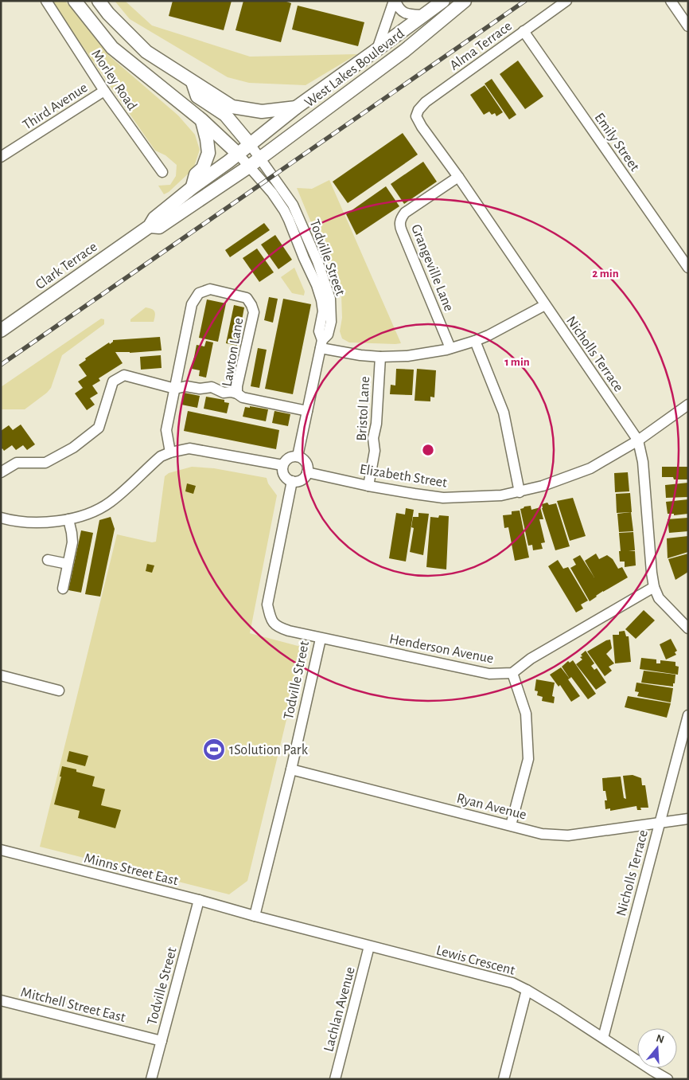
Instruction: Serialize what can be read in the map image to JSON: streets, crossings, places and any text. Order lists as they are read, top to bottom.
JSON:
{
  "streets": {
    "main road": ["West Lakes Boulevard", "Clark Terrace"],
    "street": [
      "Alma Terrace",
      "Morley Road",
      "Third Avenue",
      "Emily Street",
      "Todville Street",
      "Grangeville Lane",
      "Lawton Lane",
      "Nicholls Terrace",
      "Bristol Lane",
      "Elizabeth Street",
      "Henderson Avenue",
      "Ryan Avenue",
      "Minns Street East",
      "Lewis Crescent",
      "Mitchell Street East",
      "Lachlan Avenue"
    ]
  },
  "crossings": [
    ["Alma Terrace", "Emily Street"],
    ["Alma Terrace", "Nicholls Terrace"],
    ["West Lakes Boulevard", "Todville Street"],
    ["West Lakes Boulevard", "Clark Terrace"],
    ["Morley Road", "Third Avenue"],
    ["Todville Street", "Lawton Lane"],
    ["Todville Street", "Elizabeth Street"],
    ["Todville Street", "Henderson Avenue"],
    ["Todville Street", "Ryan Avenue"],
    ["Todville Street", "Minns Street East"],
    ["Todville Street", "Lewis Crescent"],
    ["Todville Street", "Mitchell Street East"],
    ["Grangeville Lane", "Nicholls Terrace"],
    ["Nicholls Terrace", "Elizabeth Street"],
    ["Nicholls Terrace", "Ryan Avenue"],
    ["Nicholls Terrace", "Lewis Crescent"],
    ["Bristol Lane", "Elizabeth Street"],
    ["Minns Street East", "Lewis Crescent"],
    ["Lewis Crescent", "Lachlan Avenue"]
  ],
  "places": {
    "sports": ["1Solution Park"]
  },
  "north": "top",
  "rings": ["2 min", "1 min"]
}
